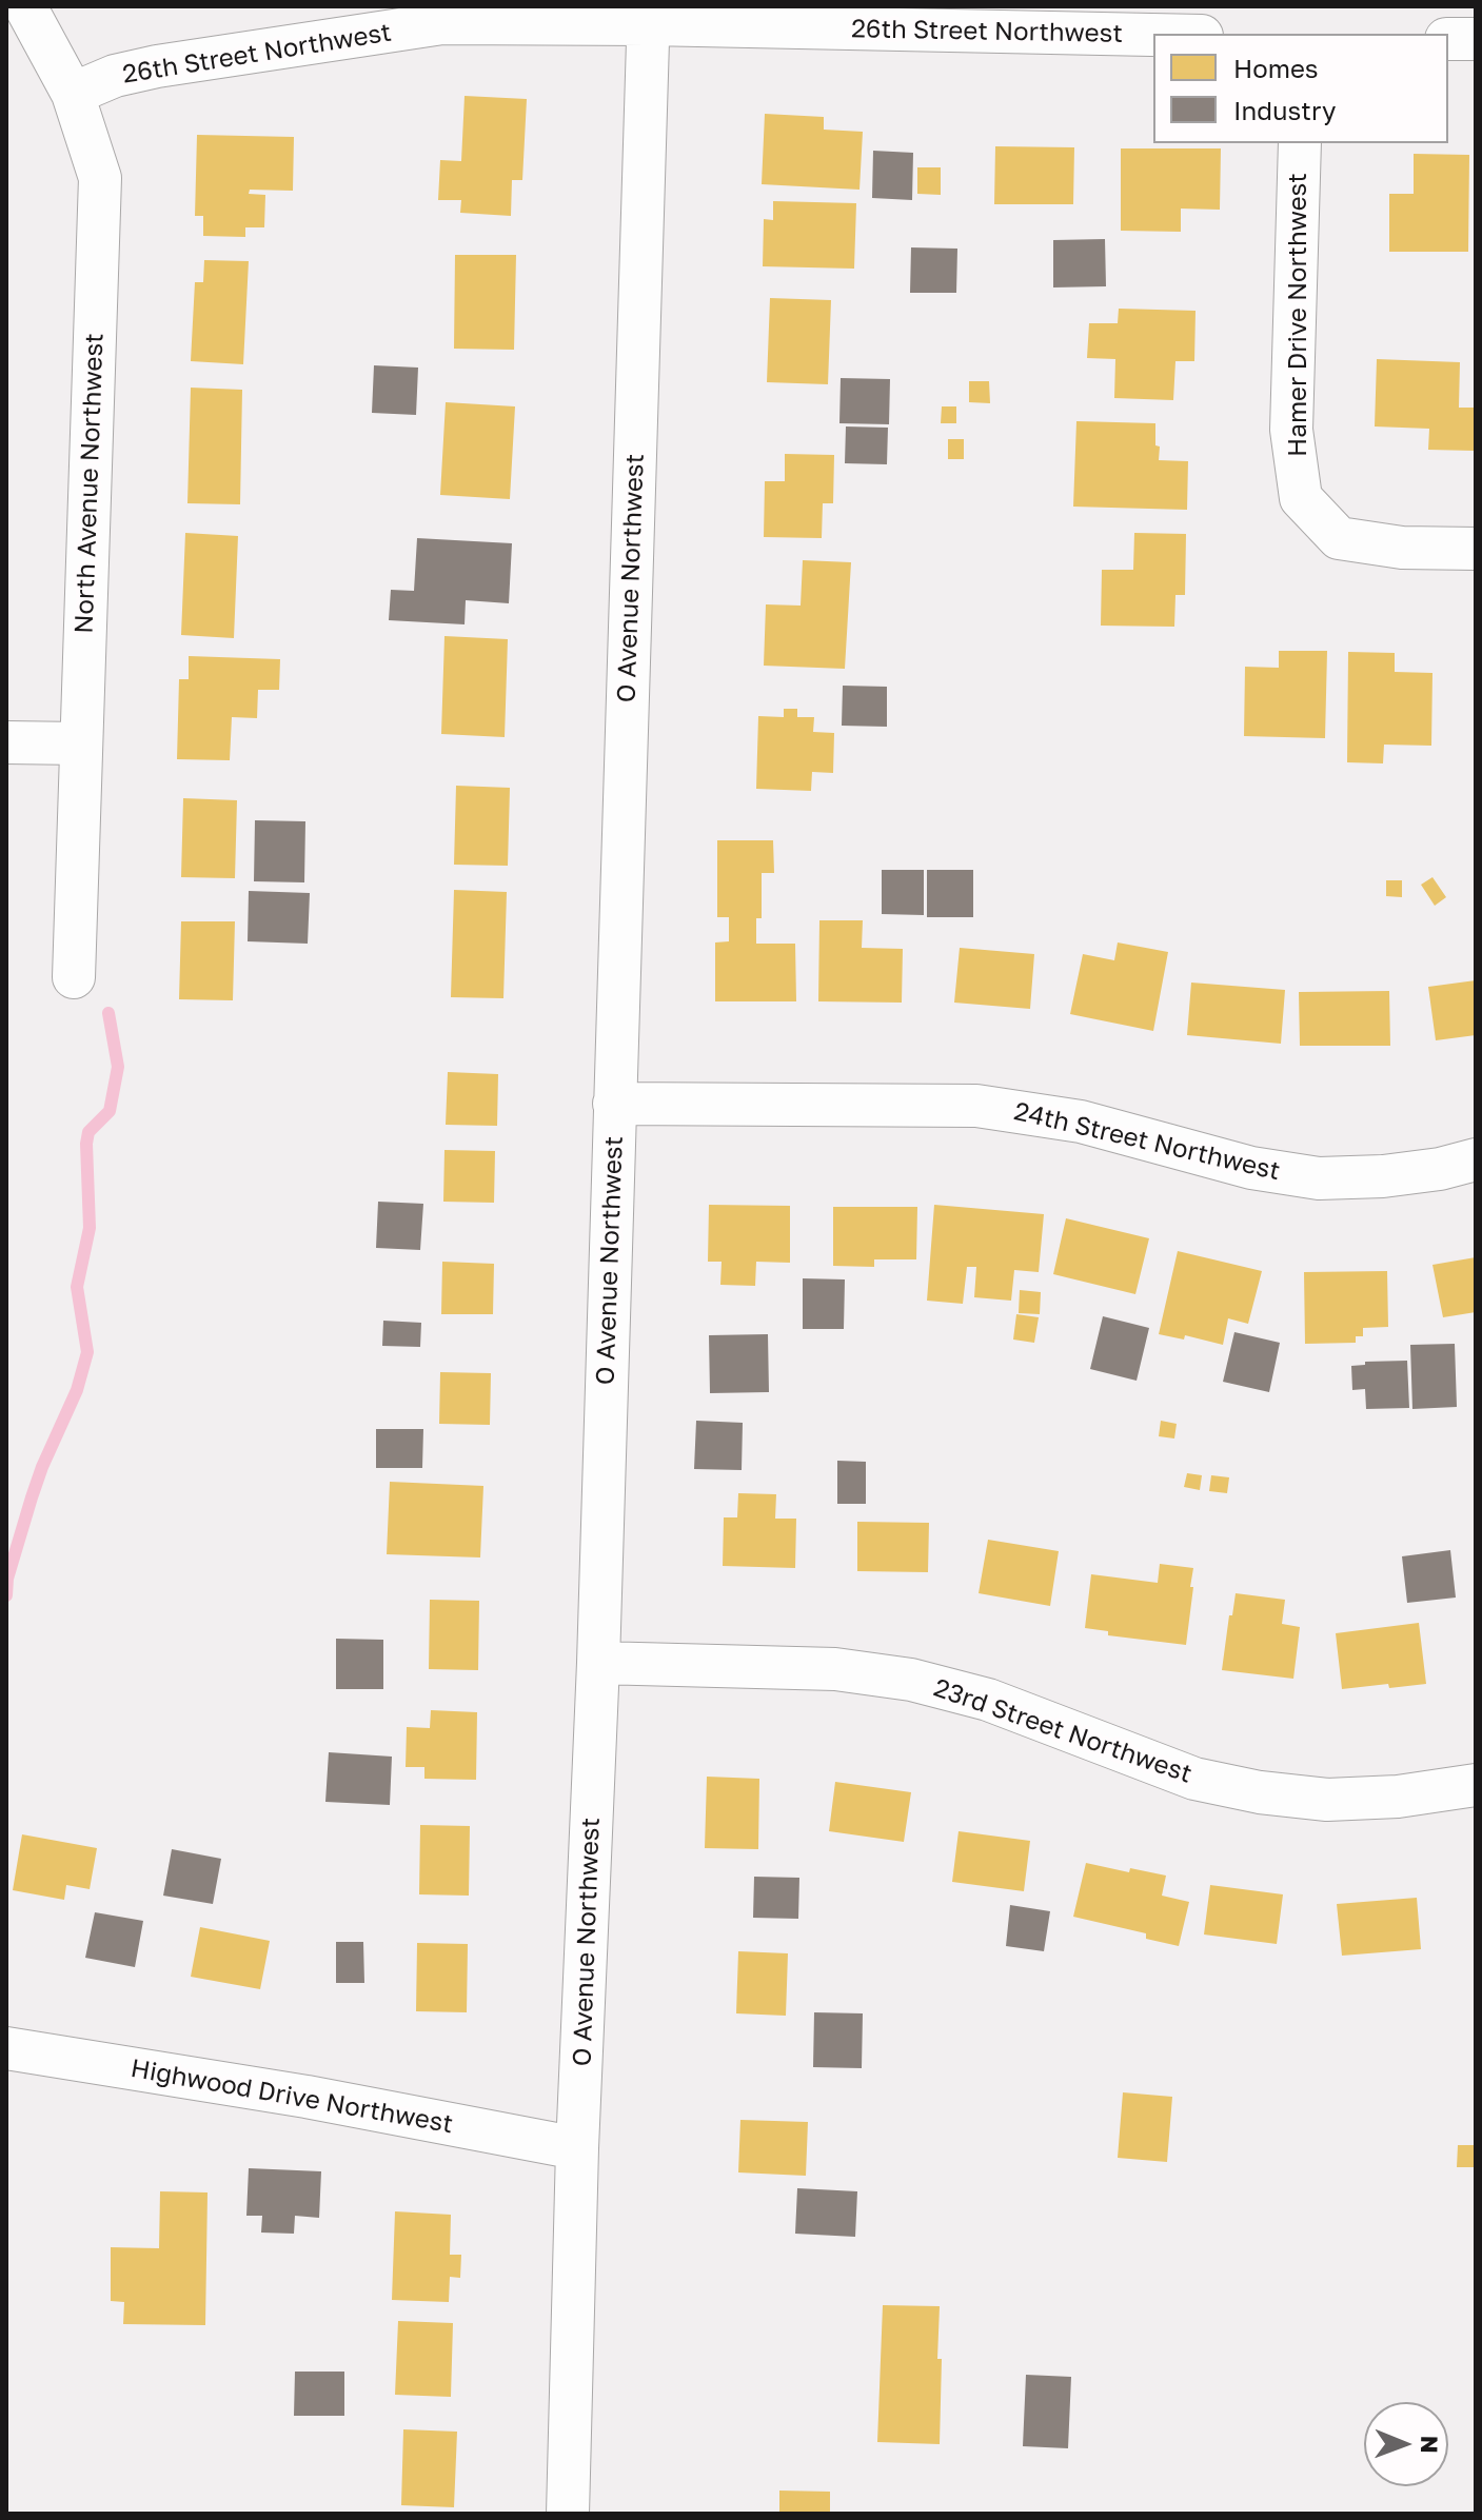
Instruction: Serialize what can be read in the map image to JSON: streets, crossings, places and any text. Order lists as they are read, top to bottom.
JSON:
{
  "streets": {
    "street": [
      "26th Street Northwest",
      "Hamer Drive Northwest",
      "North Avenue Northwest",
      "O Avenue Northwest",
      "24th Street Northwest",
      "23rd Street Northwest",
      "Highwood Drive Northwest"
    ]
  },
  "crossings": [
    ["26th Street Northwest", "North Avenue Northwest"],
    ["26th Street Northwest", "O Avenue Northwest"],
    ["O Avenue Northwest", "24th Street Northwest"],
    ["O Avenue Northwest", "23rd Street Northwest"],
    ["O Avenue Northwest", "Highwood Drive Northwest"]
  ],
  "legend": ["Homes", "Industry"],
  "north": "right"
}
